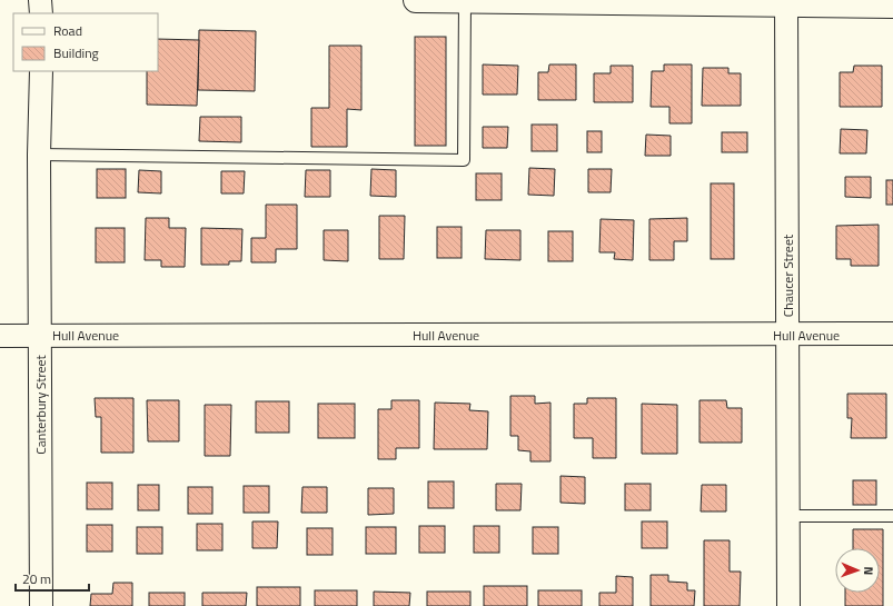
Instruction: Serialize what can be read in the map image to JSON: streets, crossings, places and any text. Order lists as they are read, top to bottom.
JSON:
{
  "streets": {
    "street": ["Chaucer Street", "Hull Avenue", "Canterbury Street"]
  },
  "crossings": [
    ["Chaucer Street", "Hull Avenue"],
    ["Hull Avenue", "Canterbury Street"]
  ],
  "legend": ["Road", "Building"],
  "scale_bar": "20 m",
  "north": "right"
}
